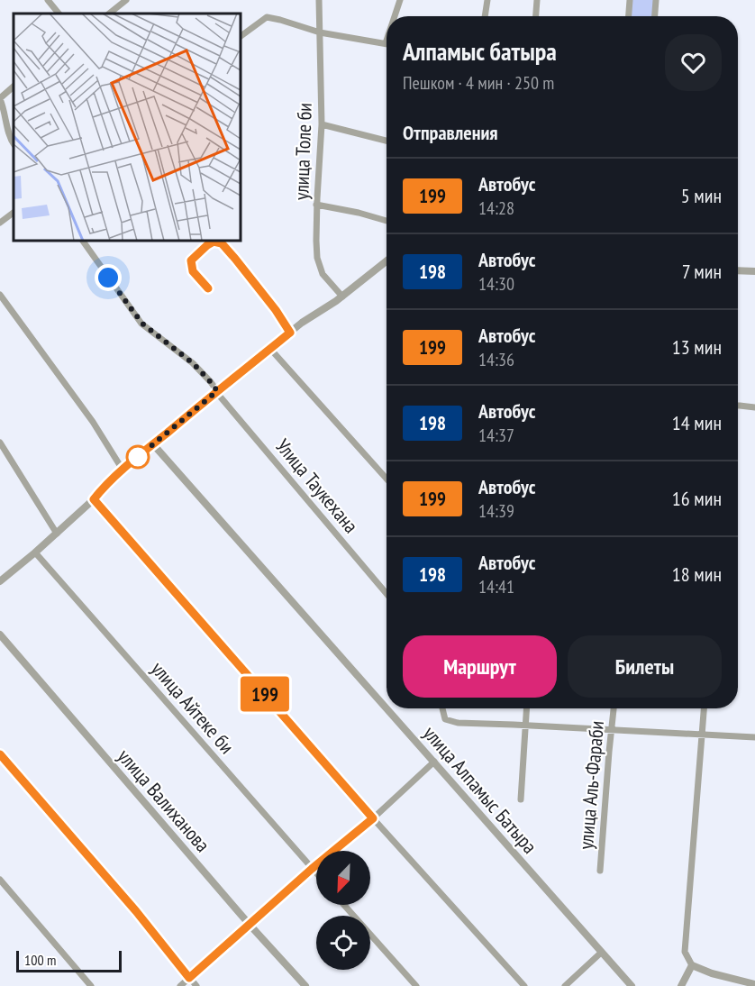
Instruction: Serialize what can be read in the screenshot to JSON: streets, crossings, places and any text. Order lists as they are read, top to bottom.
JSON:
{
  "streets": {
    "street": [
      "улица Толе би",
      "Улица Таукехана",
      "улица Айтеке би",
      "улица Аль-Фараби",
      "улица Алпамыс Батыра",
      "улица Валиханова"
    ]
  },
  "lines": ["bus line 199"],
  "scale_bar": "100 m",
  "north": "bottom left",
  "page": {
    "on_map": "199",
    "heading": [
      ["Алпамыс батыра", "Пешком · 4 мин · 250 m"],
      "Отправления"
    ],
    "list": [
      {
        "mark": "199",
        "name": "Автобус",
        "note": "14:28",
        "value": "5 мин"
      },
      {
        "mark": "198",
        "name": "Автобус",
        "note": "14:30",
        "value": "7 мин"
      },
      {
        "mark": "199",
        "name": "Автобус",
        "note": "14:36",
        "value": "13 мин"
      },
      {
        "mark": "198",
        "name": "Автобус",
        "note": "14:37",
        "value": "14 мин"
      },
      {
        "mark": "199",
        "name": "Автобус",
        "note": "14:39",
        "value": "16 мин"
      },
      {
        "mark": "198",
        "name": "Автобус",
        "note": "14:41",
        "value": "18 мин"
      }
    ],
    "buttons": ["Маршрут", "Билеты"],
    "scale": "100 m"
  }
}
